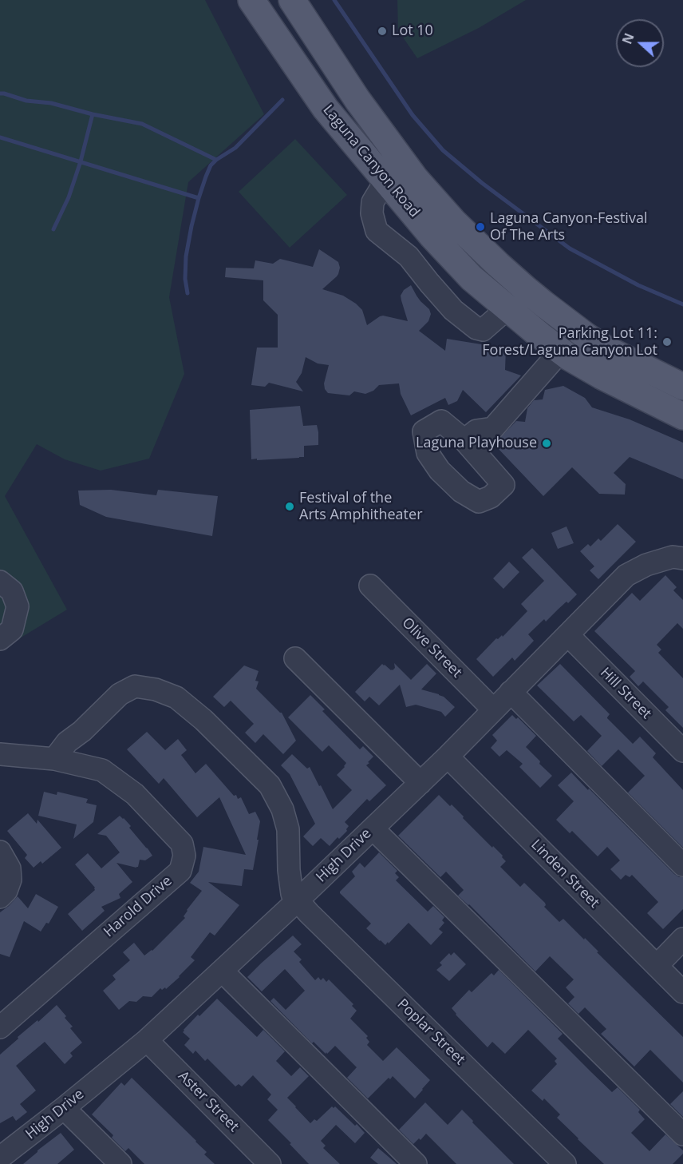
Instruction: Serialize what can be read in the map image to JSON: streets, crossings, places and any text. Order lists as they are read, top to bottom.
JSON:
{
  "streets": {
    "main road": ["Laguna Canyon Road"],
    "street": [
      "Olive Street",
      "Hill Street",
      "High Drive",
      "Linden Street",
      "Harold Drive",
      "Poplar Street",
      "Aster Street"
    ]
  },
  "crossings": [
    ["Olive Street", "High Drive"],
    ["Hill Street", "High Drive"],
    ["High Drive", "Linden Street"],
    ["High Drive", "Poplar Street"],
    ["High Drive", "Aster Street"]
  ],
  "places": [
    "Lot 10",
    "Laguna Canyon-Festival Of The Arts",
    "Parking Lot 11: Forest/Laguna Canyon Lot",
    "Laguna Playhouse",
    "Festival of the Arts Amphitheater"
  ],
  "north": "left"
}
